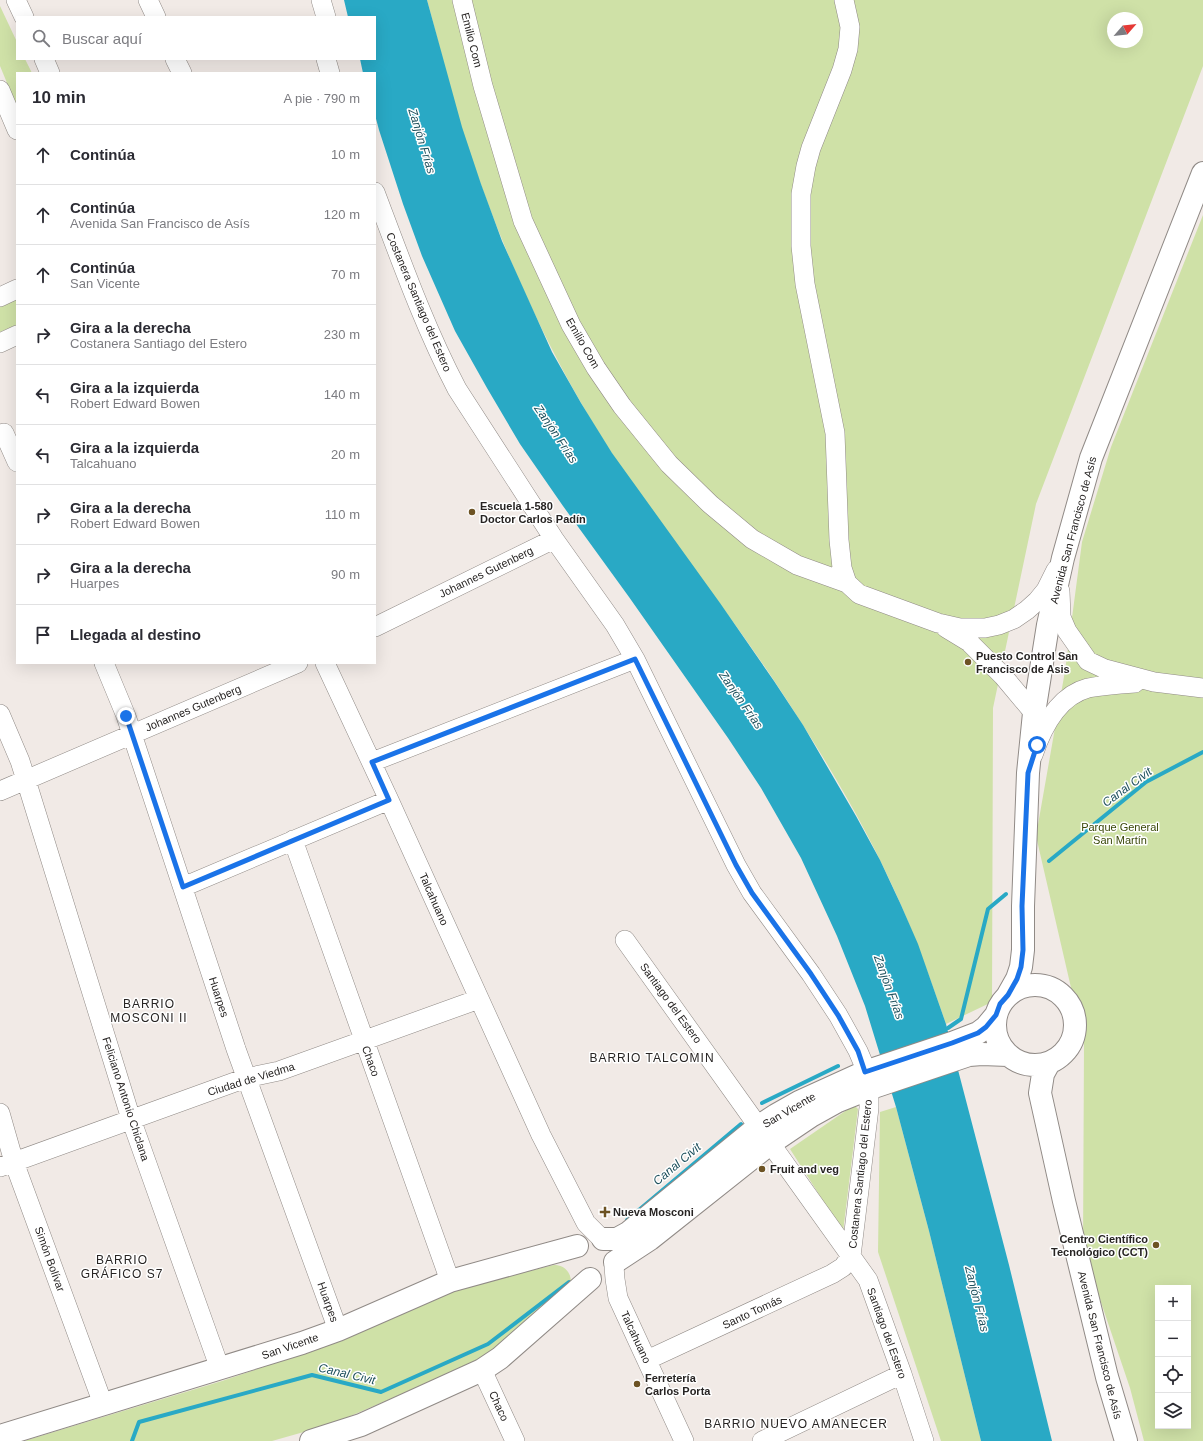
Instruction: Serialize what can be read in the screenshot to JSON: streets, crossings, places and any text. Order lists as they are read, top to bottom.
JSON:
{
  "streets": {
    "main road": ["Avenida San Francisco de Asís", "San Vicente"],
    "street": [
      "Emilio Com",
      "Costanera Santiago del Estero",
      "Johannes Gutenberg",
      "Talcahuano",
      "Huarpes",
      "Santiago del Estero",
      "Chaco",
      "Ciudad de Viedma",
      "Feliciano Antonio Chiclana",
      "Simón Bolívar",
      "Santo Tomás"
    ]
  },
  "crossings": [
    ["Costanera Santiago del Estero", "Johannes Gutenberg"],
    ["Costanera Santiago del Estero", "Santiago del Estero"],
    ["Costanera Santiago del Estero", "San Vicente"],
    ["Costanera Santiago del Estero", "Santo Tomás"],
    ["Avenida San Francisco de Asís", "San Vicente"],
    ["Johannes Gutenberg", "Huarpes"],
    ["Johannes Gutenberg", "Feliciano Antonio Chiclana"],
    ["Talcahuano", "Ciudad de Viedma"],
    ["Talcahuano", "San Vicente"],
    ["Talcahuano", "Santo Tomás"],
    ["Huarpes", "Ciudad de Viedma"],
    ["Huarpes", "San Vicente"],
    ["Santiago del Estero", "San Vicente"],
    ["Santiago del Estero", "Santo Tomás"],
    ["Chaco", "Ciudad de Viedma"],
    ["Chaco", "San Vicente"],
    ["Ciudad de Viedma", "Feliciano Antonio Chiclana"],
    ["Ciudad de Viedma", "Simón Bolívar"],
    ["Feliciano Antonio Chiclana", "San Vicente"],
    ["San Vicente", "Simón Bolívar"]
  ],
  "districts": [
    "BARRIO MOSCONI II",
    "BARRIO TALCOMIN",
    "BARRIO GRÁFICO S7",
    "BARRIO NUEVO AMANECER"
  ],
  "water": ["Zanjón Frías", "Canal Civit"],
  "parks": ["Parque General San Martín"],
  "places": {
    "other": [
      "Escuela 1-580 Doctor Carlos Padín",
      "Puesto Control San Francisco de Asis",
      "Fruit and veg",
      "Centro Científico Tecnológico (CCT)",
      "Ferretería Carlos Porta"
    ],
    "health": ["Nueva Mosconi"]
  },
  "north": "top right",
  "page": {
    "search": "Buscar aquí",
    "heading": ["10 min", "A pie · 790 m"],
    "list": [
      ["Continúa", "10 m"],
      ["Continúa", "Avenida San Francisco de Asís", "120 m"],
      ["Continúa", "San Vicente", "70 m"],
      ["Gira a la derecha", "Costanera Santiago del Estero", "230 m"],
      ["Gira a la izquierda", "Robert Edward Bowen", "140 m"],
      ["Gira a la izquierda", "Talcahuano", "20 m"],
      ["Gira a la derecha", "Robert Edward Bowen", "110 m"],
      ["Gira a la derecha", "Huarpes", "90 m"],
      "Llegada al destino"
    ],
    "map_buttons": ["+", "−"]
  }
}
